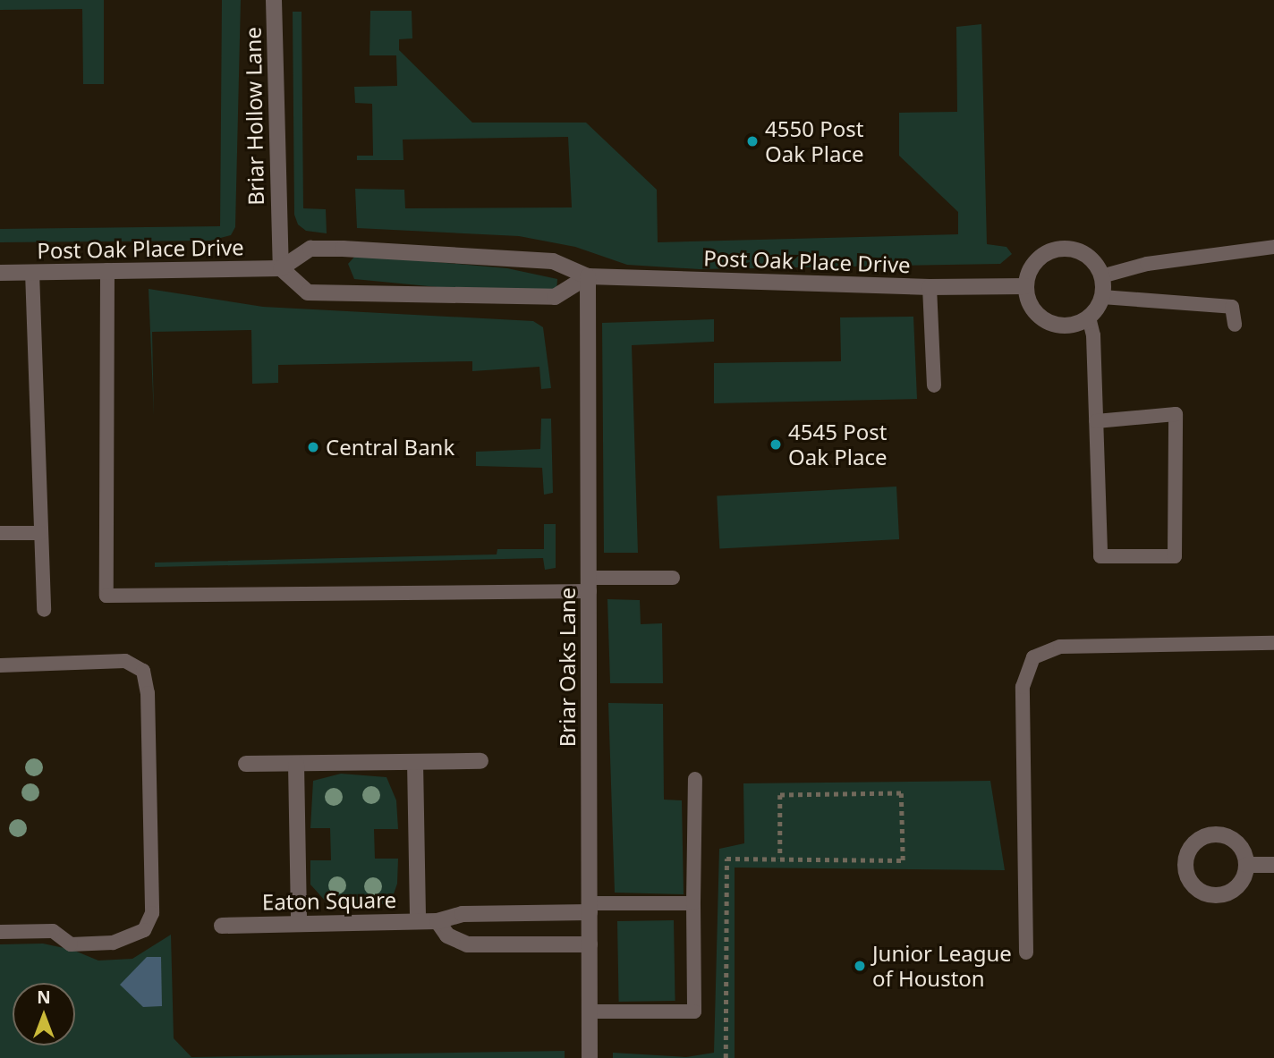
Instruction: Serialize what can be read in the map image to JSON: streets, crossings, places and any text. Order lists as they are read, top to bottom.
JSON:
{
  "streets": {
    "street": [
      "Briar Hollow Lane",
      "Post Oak Place Drive",
      "Briar Oaks Lane",
      "Eaton Square"
    ]
  },
  "crossings": [
    ["Briar Hollow Lane", "Post Oak Place Drive"],
    ["Post Oak Place Drive", "Briar Oaks Lane"],
    ["Briar Oaks Lane", "Eaton Square"]
  ],
  "places": [
    "4550 Post Oak Place",
    "4545 Post Oak Place",
    "Central Bank",
    "Junior League of Houston"
  ],
  "north": "top"
}
